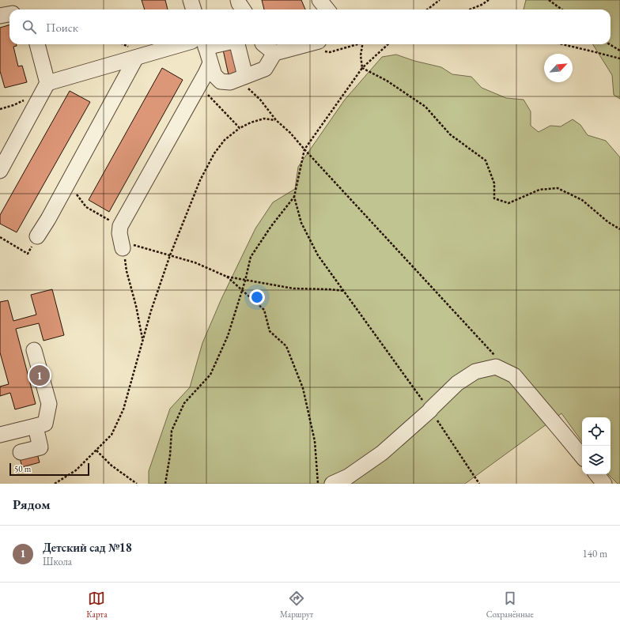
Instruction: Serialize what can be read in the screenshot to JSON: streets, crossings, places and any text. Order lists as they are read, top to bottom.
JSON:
{
  "scale_bar": "50 m",
  "north": "top right",
  "page": {
    "search": "Поиск",
    "pins": "1",
    "scale": "50 m",
    "heading": "Рядом",
    "list": [
      {
        "mark": "1",
        "name": "Детский сад №18",
        "note": "Школа",
        "value": "140 m"
      }
    ],
    "nav": ["Карта", "Маршрут", "Сохранённые"]
  }
}
